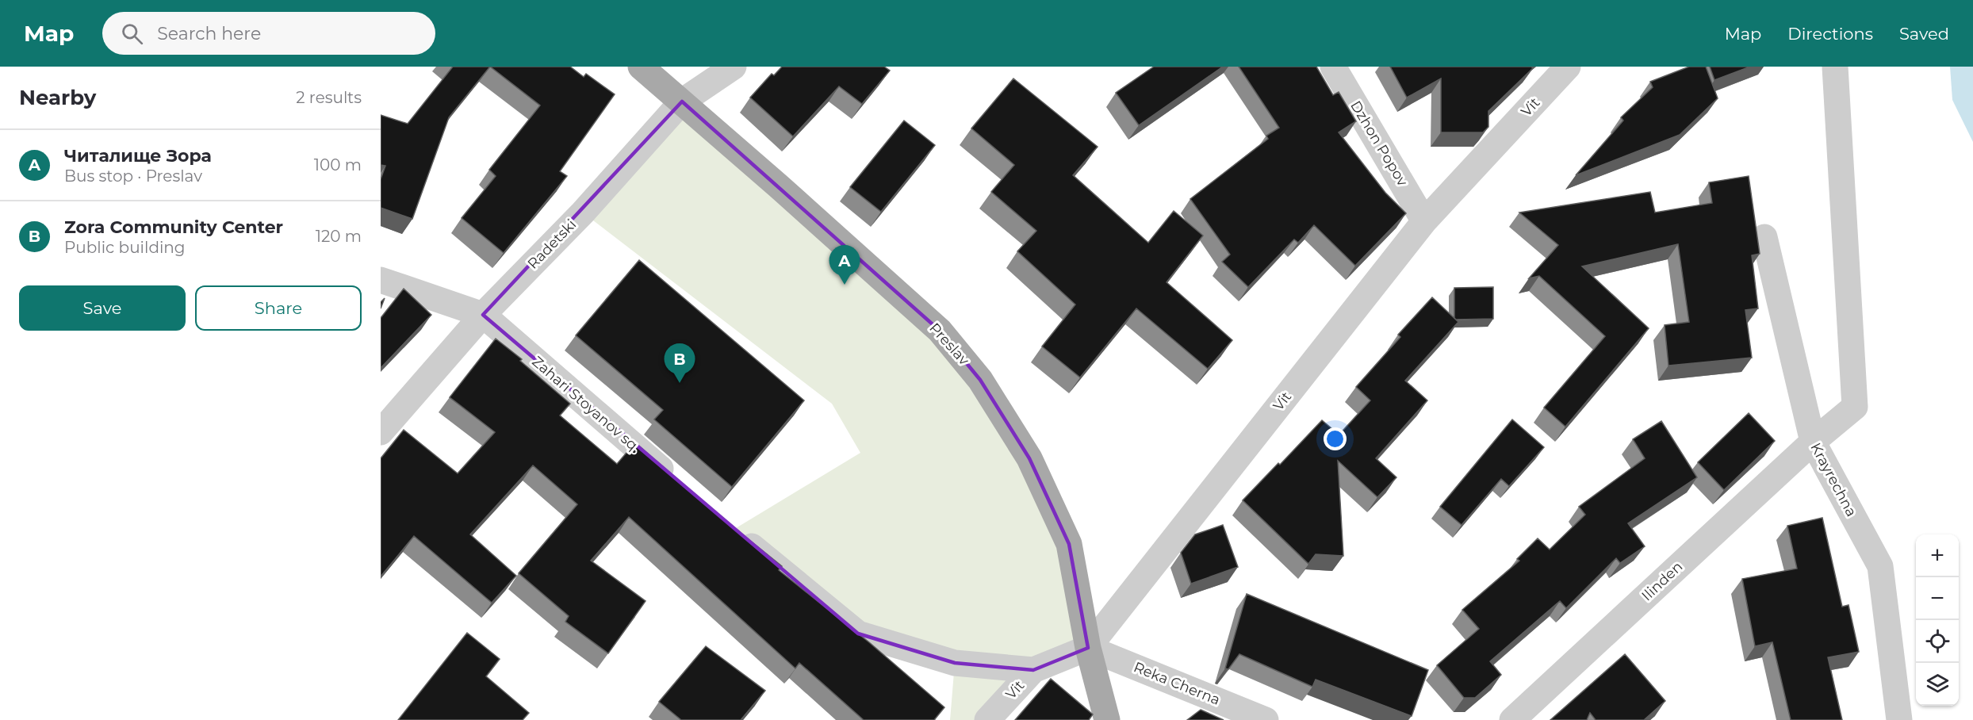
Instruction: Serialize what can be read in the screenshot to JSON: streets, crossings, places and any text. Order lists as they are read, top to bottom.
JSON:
{
  "streets": {
    "main road": ["Preslav"],
    "street": [
      "Vit",
      "Dzhon Popov",
      "Radetski",
      "Zahari Stoyanov sq.",
      "Krayrechna",
      "Ilinden",
      "Reka Cherna"
    ]
  },
  "crossings": [
    ["Vit", "Dzhon Popov"],
    ["Vit", "Preslav"],
    ["Vit", "Reka Cherna"],
    ["Radetski", "Preslav"],
    ["Radetski", "Zahari Stoyanov sq."],
    ["Preslav", "Reka Cherna"],
    ["Krayrechna", "Ilinden"]
  ],
  "page": {
    "header": "Map",
    "search": "Search here",
    "nav": ["Map", "Directions", "Saved"],
    "heading": ["Nearby", "2 results"],
    "list": [
      {
        "mark": "A",
        "name": "Читалище Зора",
        "note": "Bus stop · Preslav",
        "value": "100 m"
      },
      {
        "mark": "B",
        "name": "Zora Community Center",
        "note": "Public building",
        "value": "120 m"
      }
    ],
    "pins": ["A", "B"],
    "buttons": ["Save", "Share"],
    "map_buttons": ["+", "−"]
  }
}
